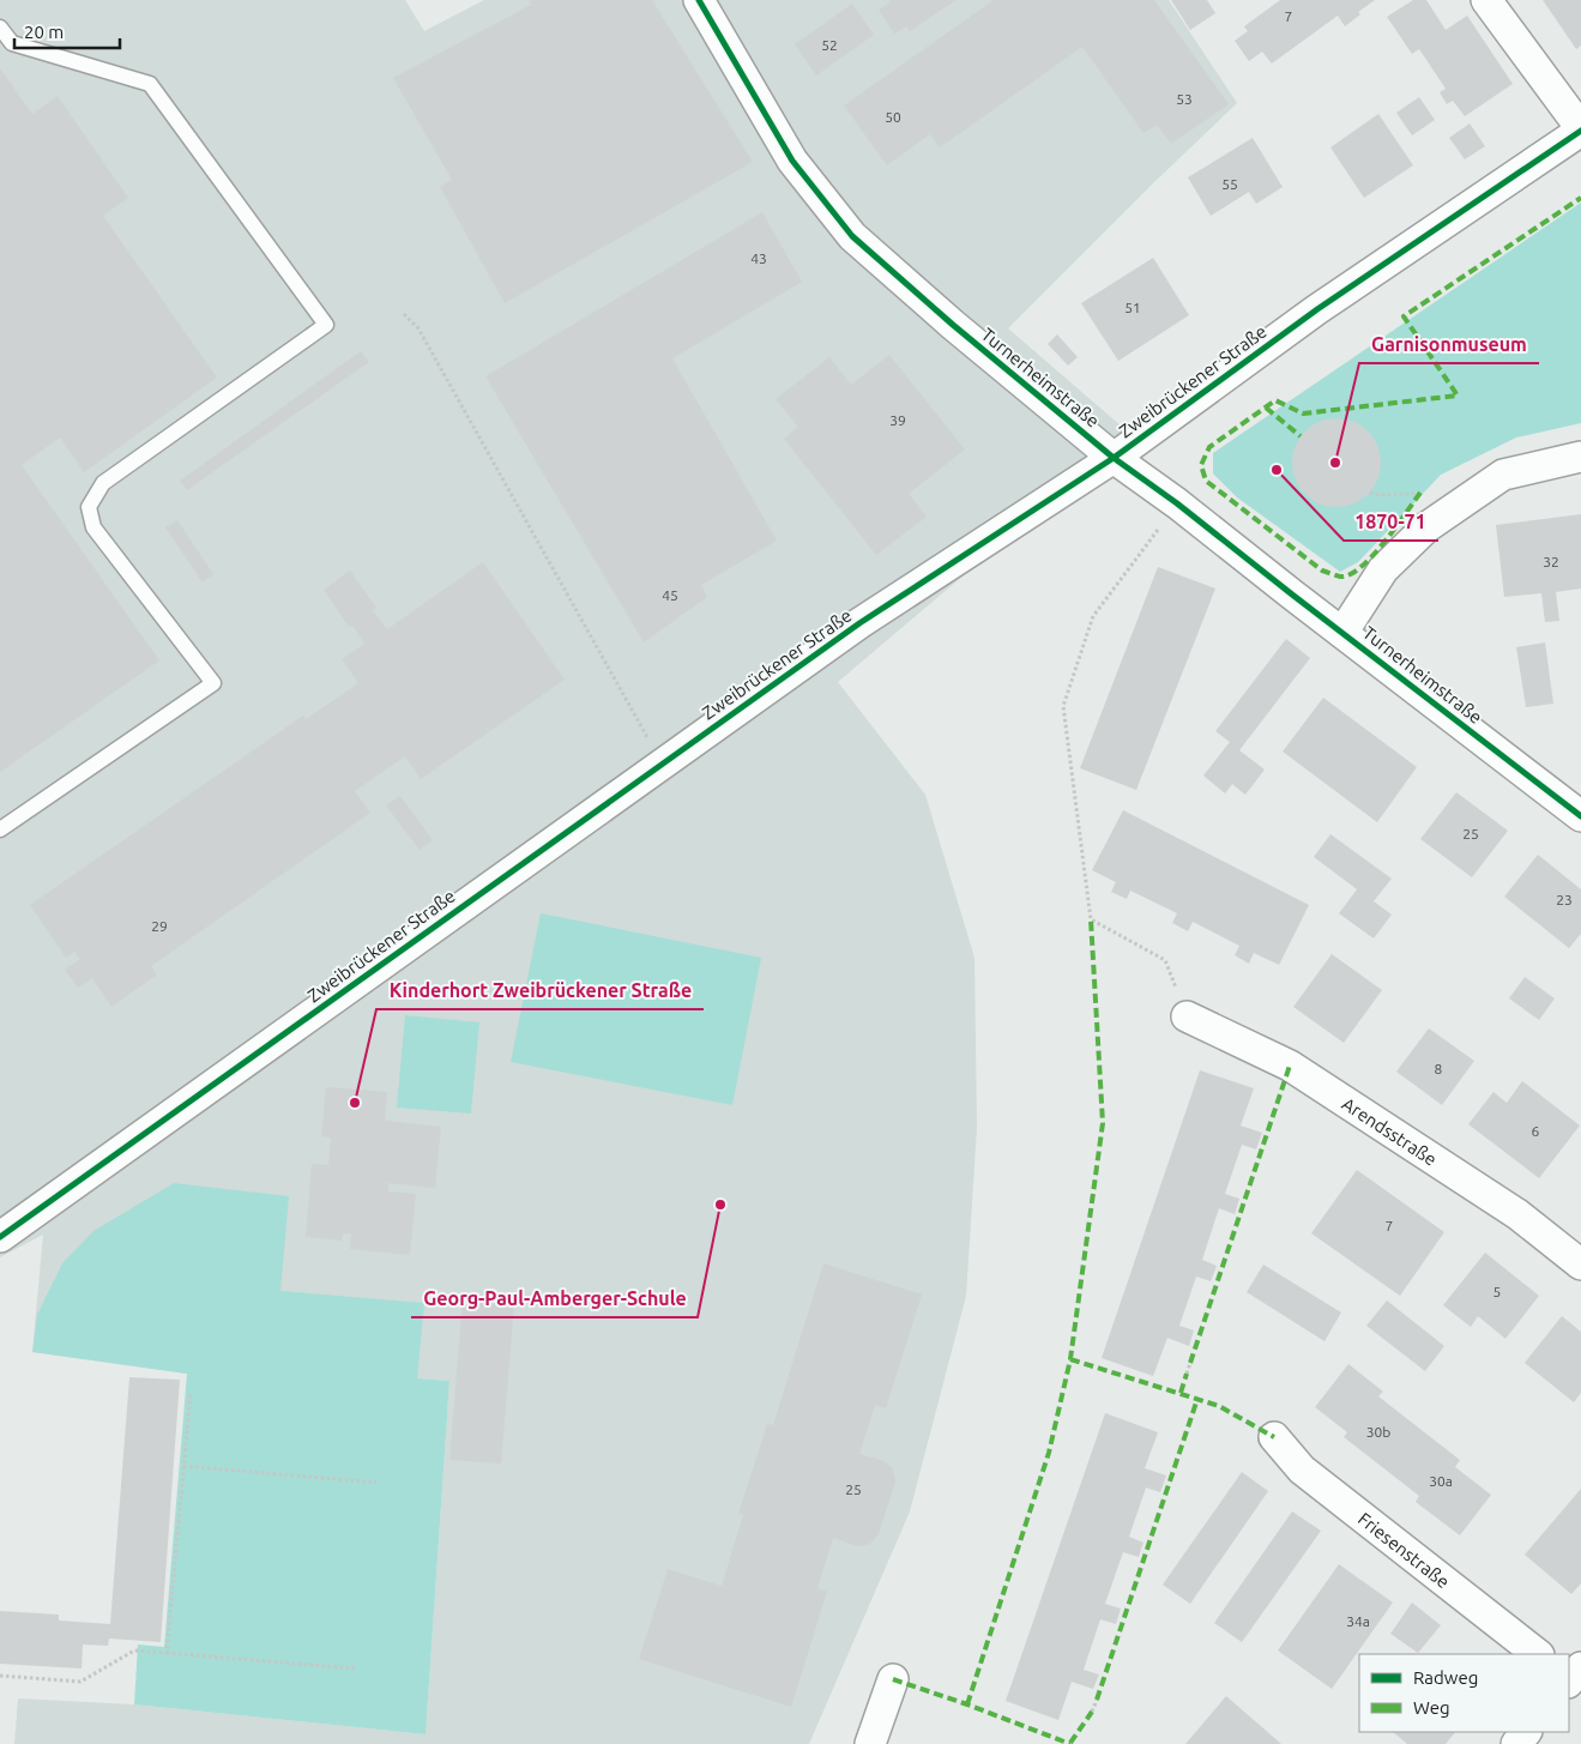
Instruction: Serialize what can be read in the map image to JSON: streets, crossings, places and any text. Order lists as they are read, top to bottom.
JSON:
{
  "streets": {
    "street": [
      "Turnerheimstraße",
      "Zweibrückener Straße",
      "Arendsstraße",
      "Friesenstraße"
    ]
  },
  "crossings": [
    ["Turnerheimstraße", "Zweibrückener Straße"]
  ],
  "places": [
    "Garnisonmuseum",
    "1870-71",
    "Kinderhort Zweibrückener Straße",
    "Georg-Paul-Amberger-Schule"
  ],
  "house_numbers": [
    "7",
    "52",
    "53",
    "50",
    "55",
    "43",
    "51",
    "39",
    "32",
    "45",
    "25",
    "23",
    "29",
    "8",
    "6",
    "7",
    "5",
    "30b",
    "30a",
    "25",
    "34a"
  ],
  "legend": ["Radweg", "Weg"],
  "scale_bar": "20 m"
}
